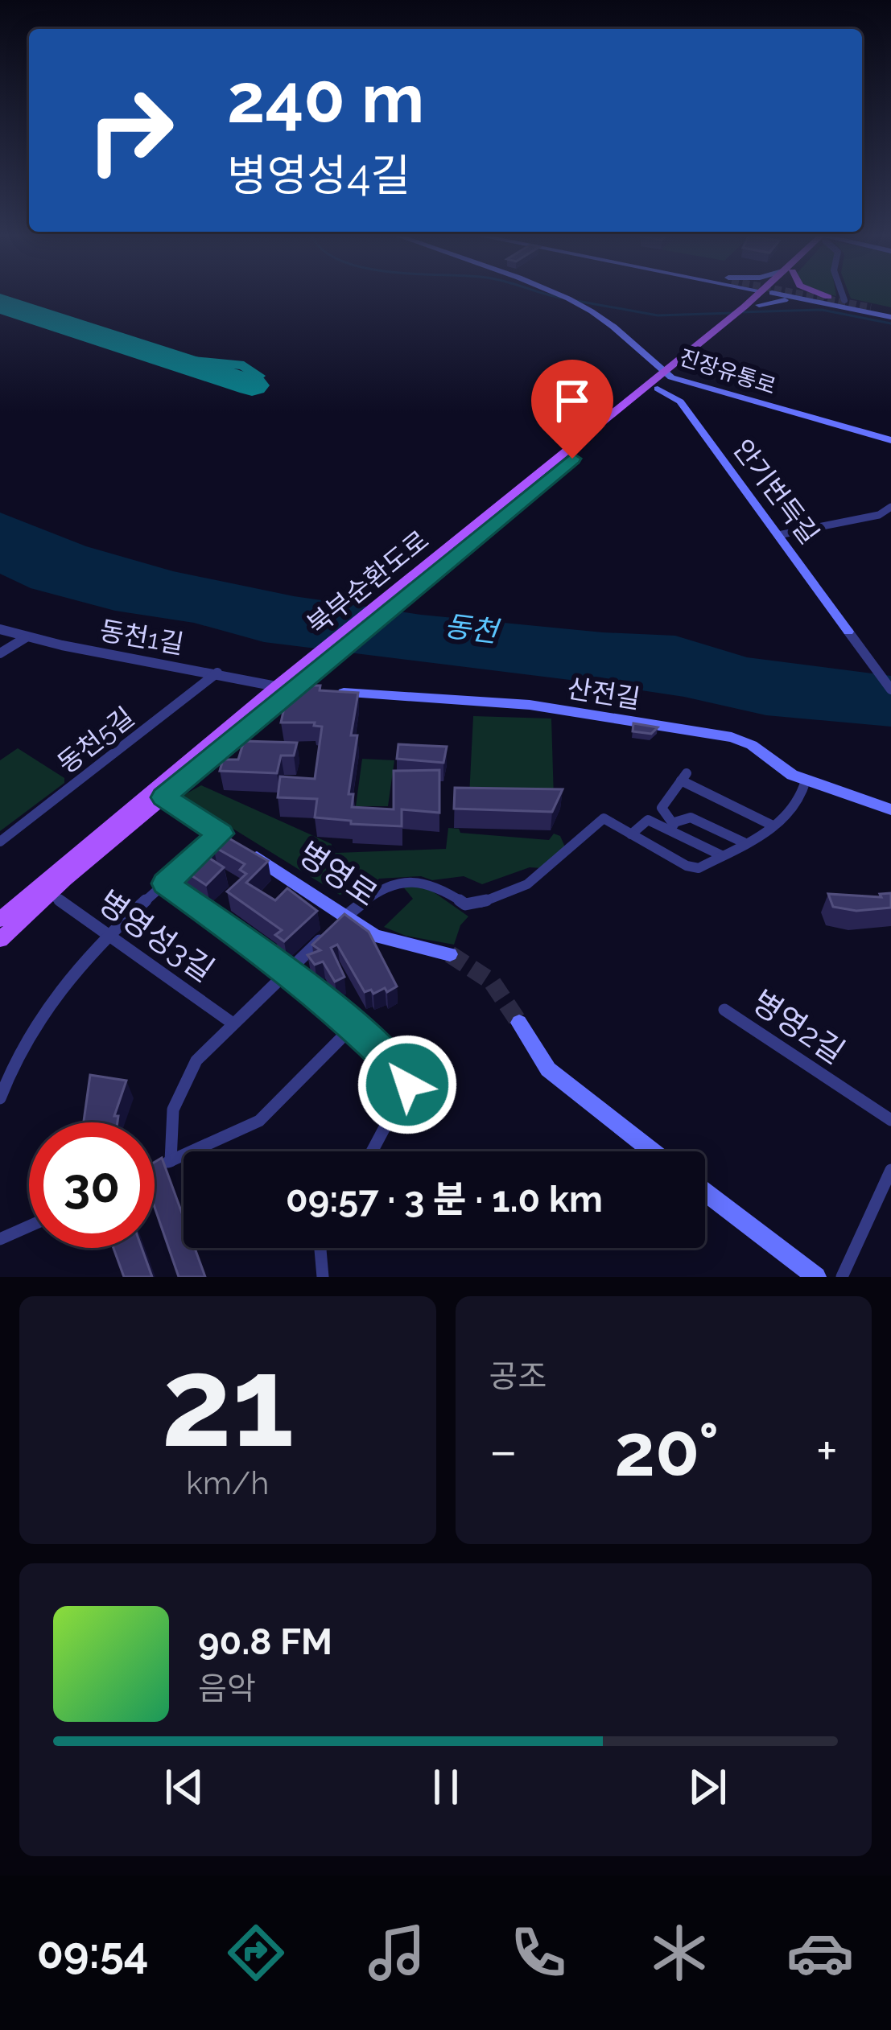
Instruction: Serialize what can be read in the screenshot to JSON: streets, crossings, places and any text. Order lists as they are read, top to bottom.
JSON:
{
  "streets": {
    "main road": ["북부순환도로"],
    "street": [
      "진장유통로",
      "안기번득길",
      "동천1길",
      "산전길",
      "동천5길",
      "병영로",
      "병영성3길",
      "병영2길"
    ]
  },
  "crossings": [
    ["진장유통로", "북부순환도로"],
    ["안기번득길", "북부순환도로"],
    ["북부순환도로", "동천1길"],
    ["북부순환도로", "병영로"],
    ["북부순환도로", "병영성3길"],
    ["동천1길", "동천5길"]
  ],
  "water": ["동천"],
  "page": {
    "turn": ["240 m", "병영성4길"],
    "limit": "30",
    "trip": "09:57 · 3 분 · 1.0 km",
    "tile": [
      ["21", "km/h"],
      "공조"
    ],
    "heat": ["−", "20°", "+"],
    "song": ["90.8 FM", "음악"],
    "tabs": "09:54"
  }
}
